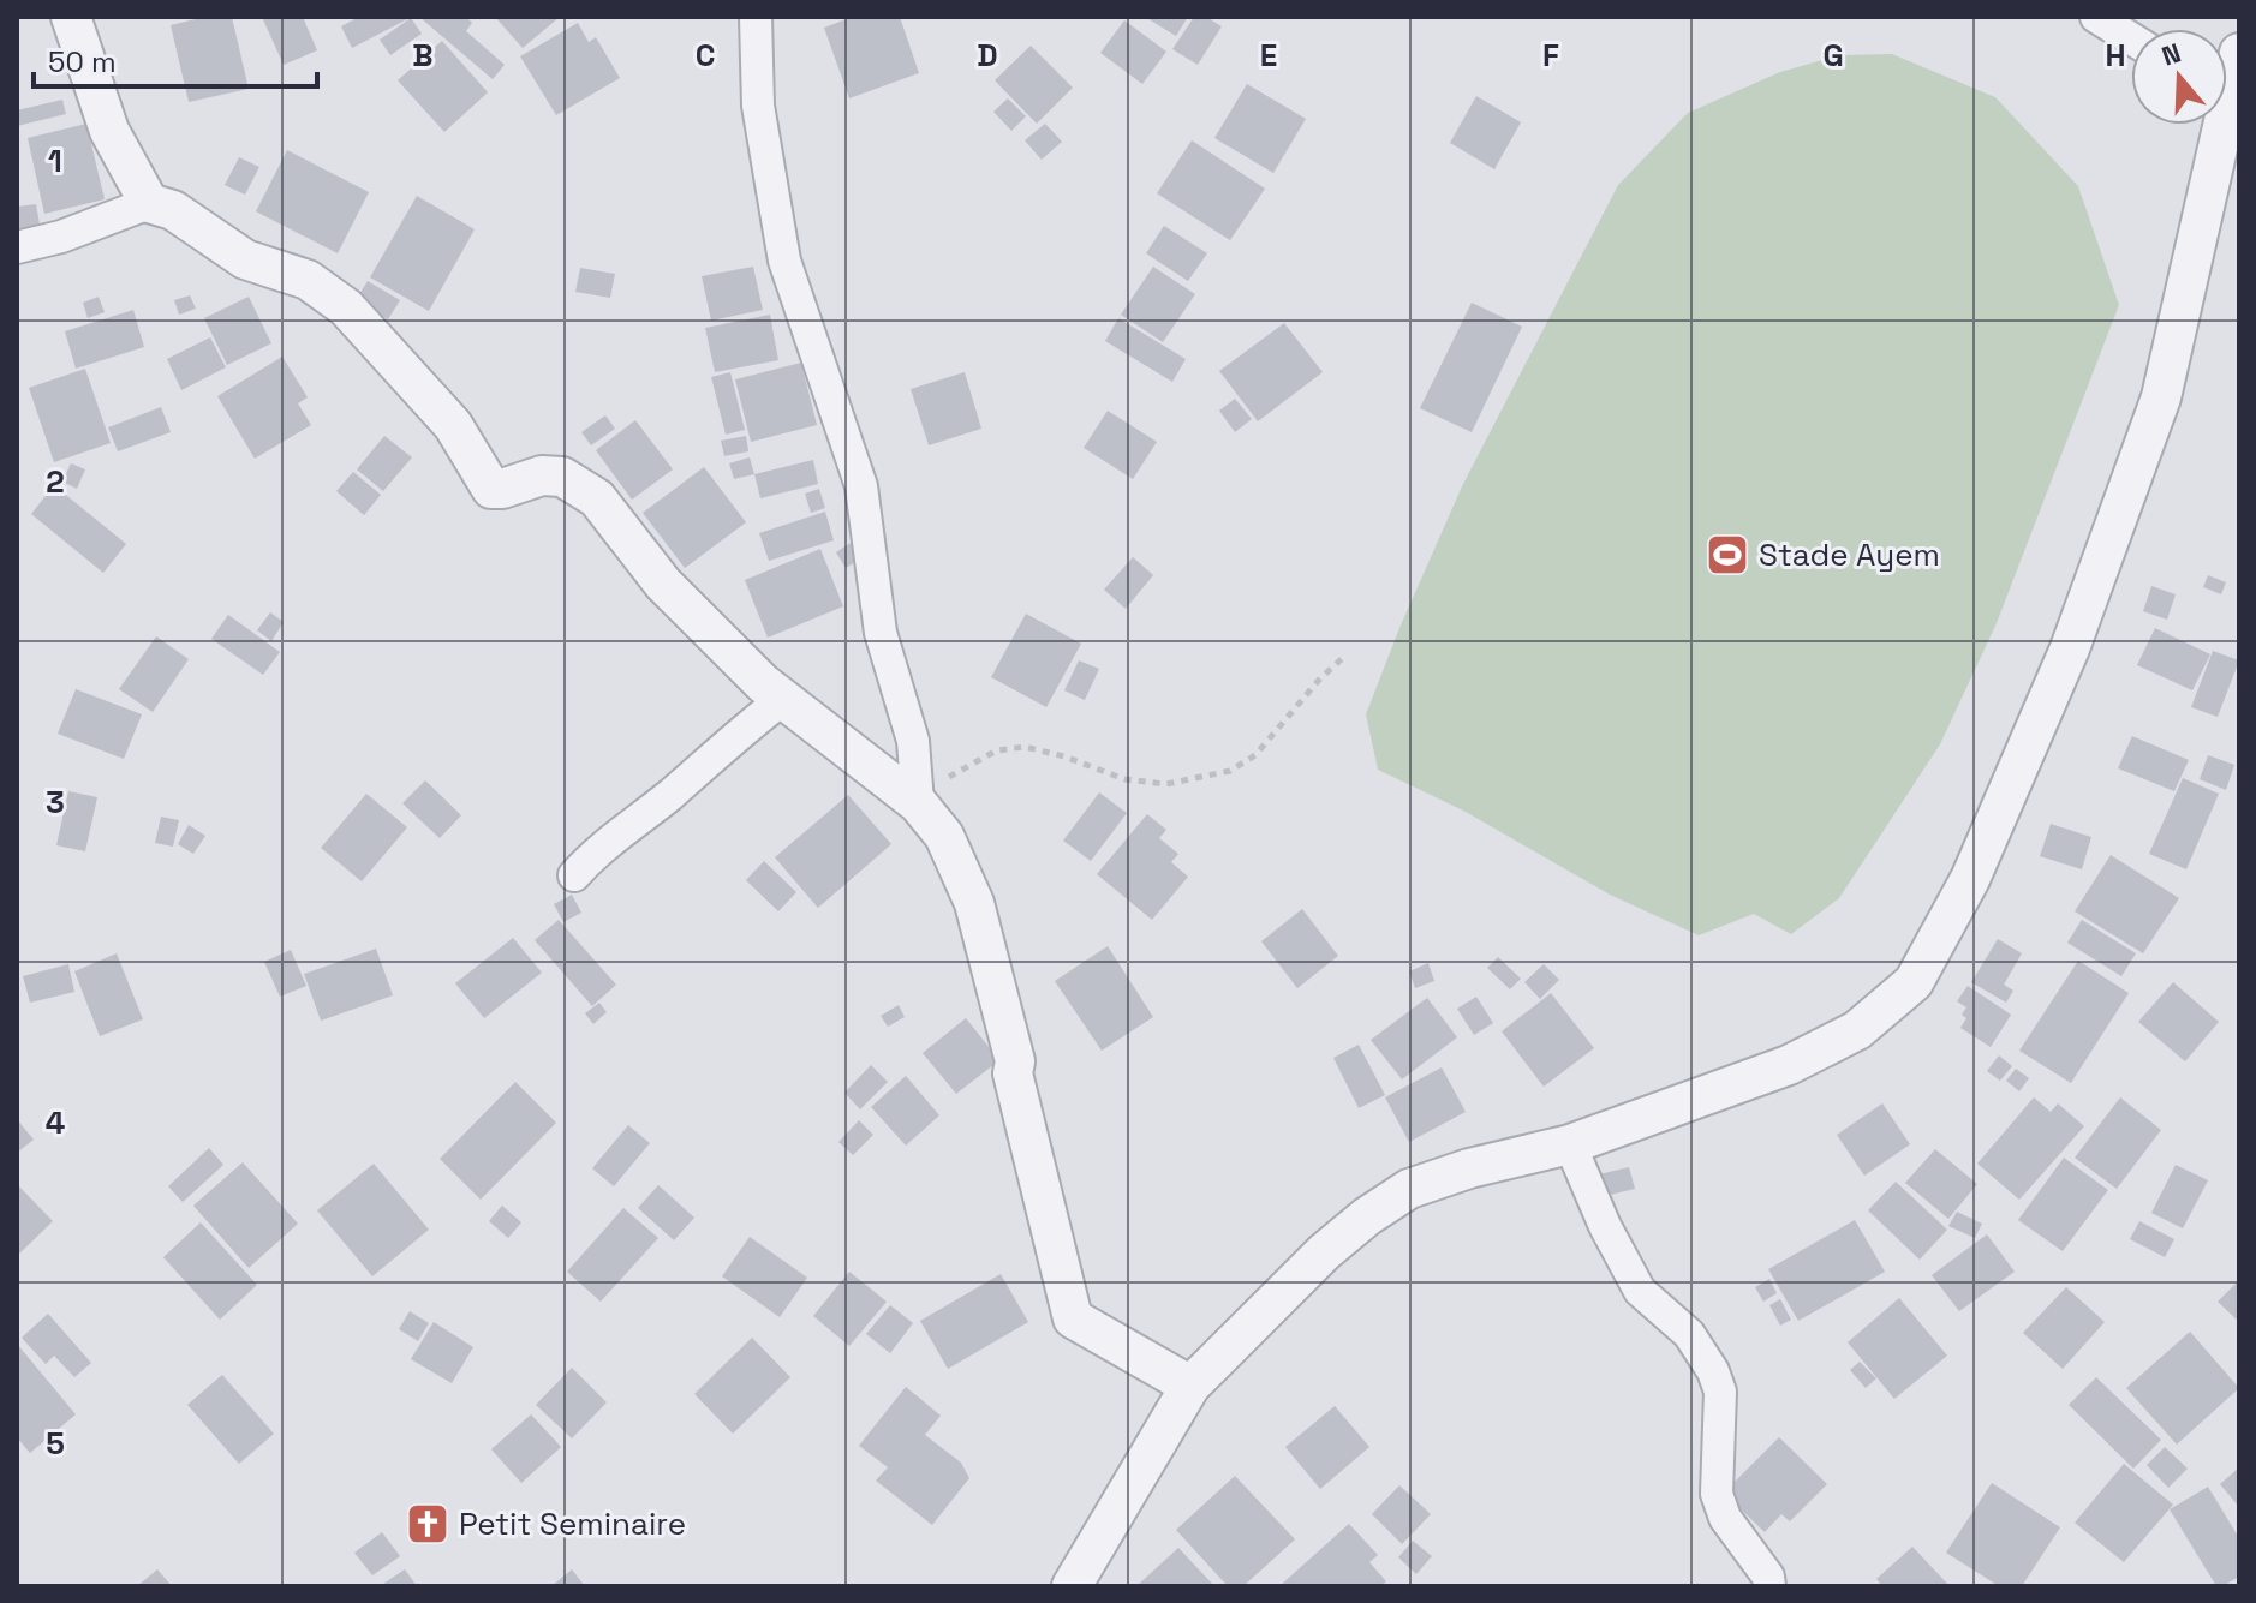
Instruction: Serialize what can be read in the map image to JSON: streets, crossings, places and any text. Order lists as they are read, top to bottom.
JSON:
{
  "places": {
    "sports": ["Stade Ayem"],
    "church": ["Petit Seminaire"]
  },
  "scale_bar": "50 m",
  "north": "top",
  "grid": {
    "columns": [
      "B",
      "C",
      "D",
      "E",
      "F",
      "G",
      "H"
    ],
    "rows": [
      "1",
      "2",
      "3",
      "4",
      "5"
    ]
  }
}
